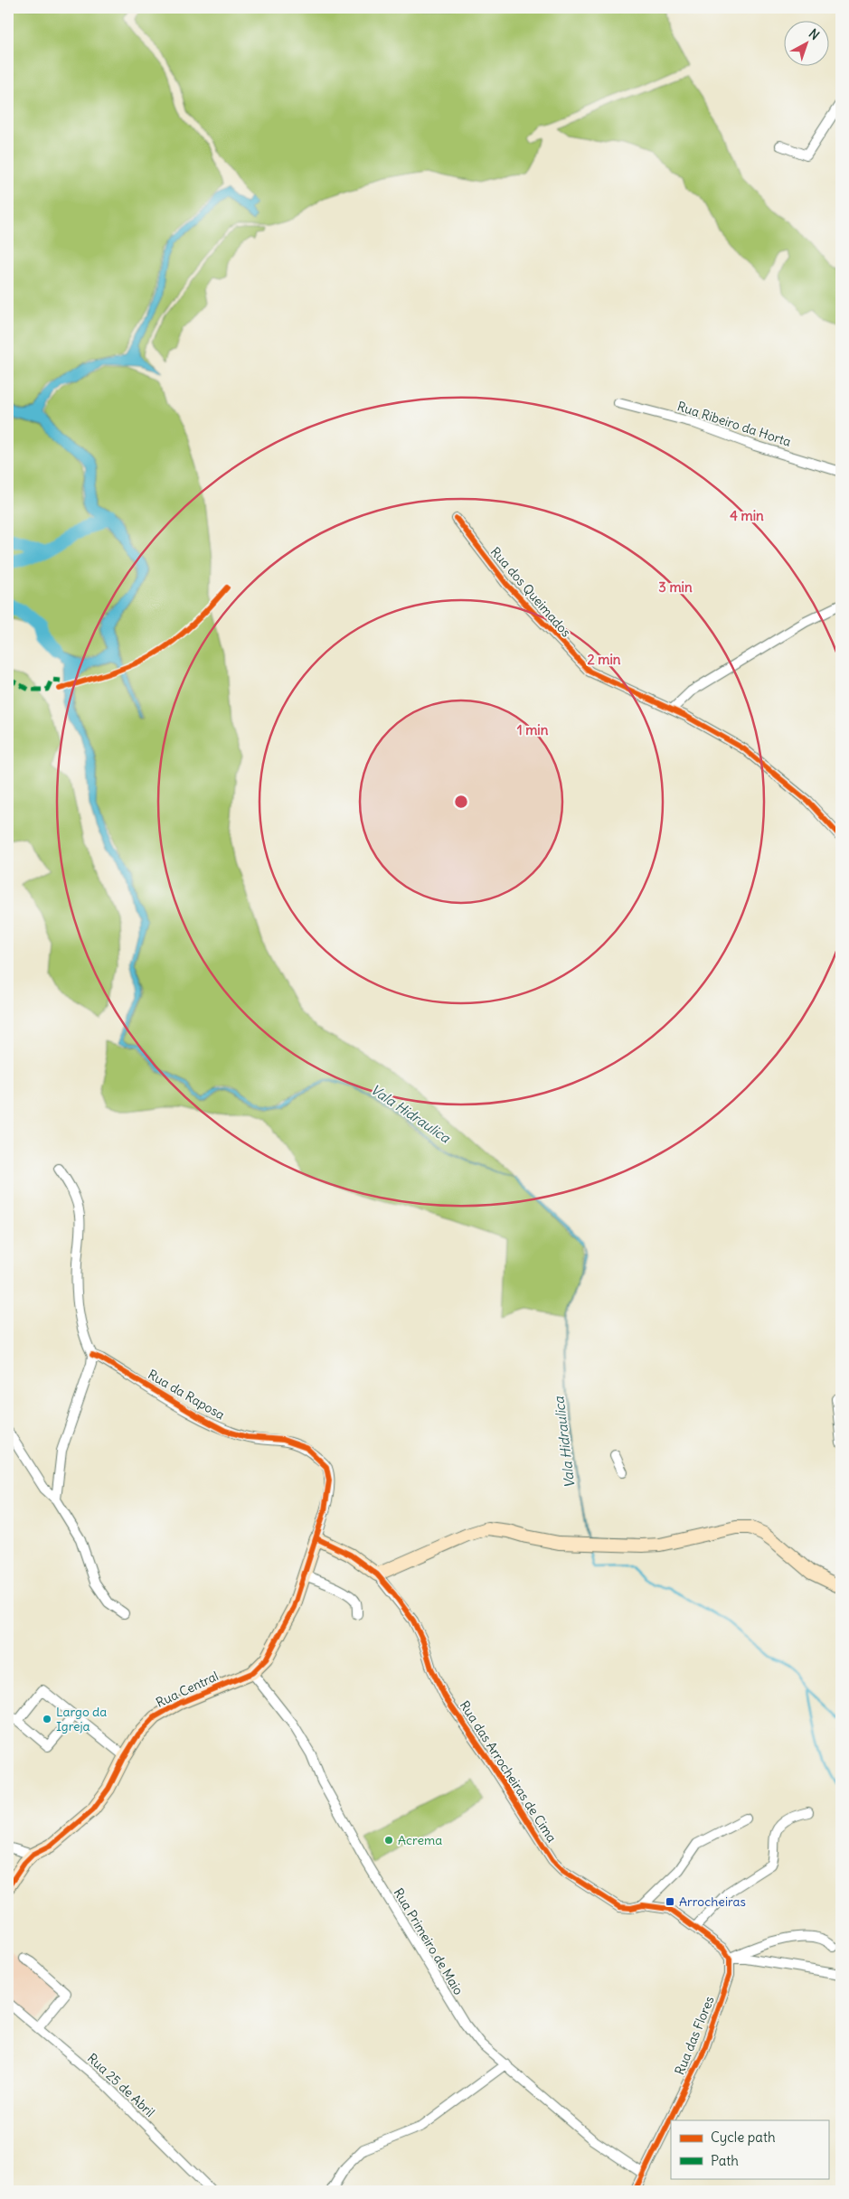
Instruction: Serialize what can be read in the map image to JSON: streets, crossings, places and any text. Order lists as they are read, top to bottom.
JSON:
{
  "streets": {
    "street": [
      "Rua Ribeiro da Horta",
      "Rua dos Queimados",
      "Rua da Raposa",
      "Rua Central",
      "Rua das Arrocheiras de Cima",
      "Rua Primeiro de Maio",
      "Rua das Flores",
      "Rua 25 de Abril"
    ]
  },
  "crossings": [
    ["Rua da Raposa", "Rua Central"],
    ["Rua da Raposa", "Rua das Arrocheiras de Cima"],
    ["Rua Central", "Rua das Arrocheiras de Cima"],
    ["Rua Central", "Rua Primeiro de Maio"],
    ["Rua das Arrocheiras de Cima", "Rua das Flores"],
    ["Rua Primeiro de Maio", "Rua das Flores"]
  ],
  "water": ["Vala Hidraulica"],
  "places": {
    "other": ["Largo da Igreja", "Acrema"],
    "transit": ["Arrocheiras"]
  },
  "legend": ["Cycle path", "Path"],
  "north": "top right",
  "rings": [
    "4 min",
    "3 min",
    "2 min",
    "1 min"
  ]
}
